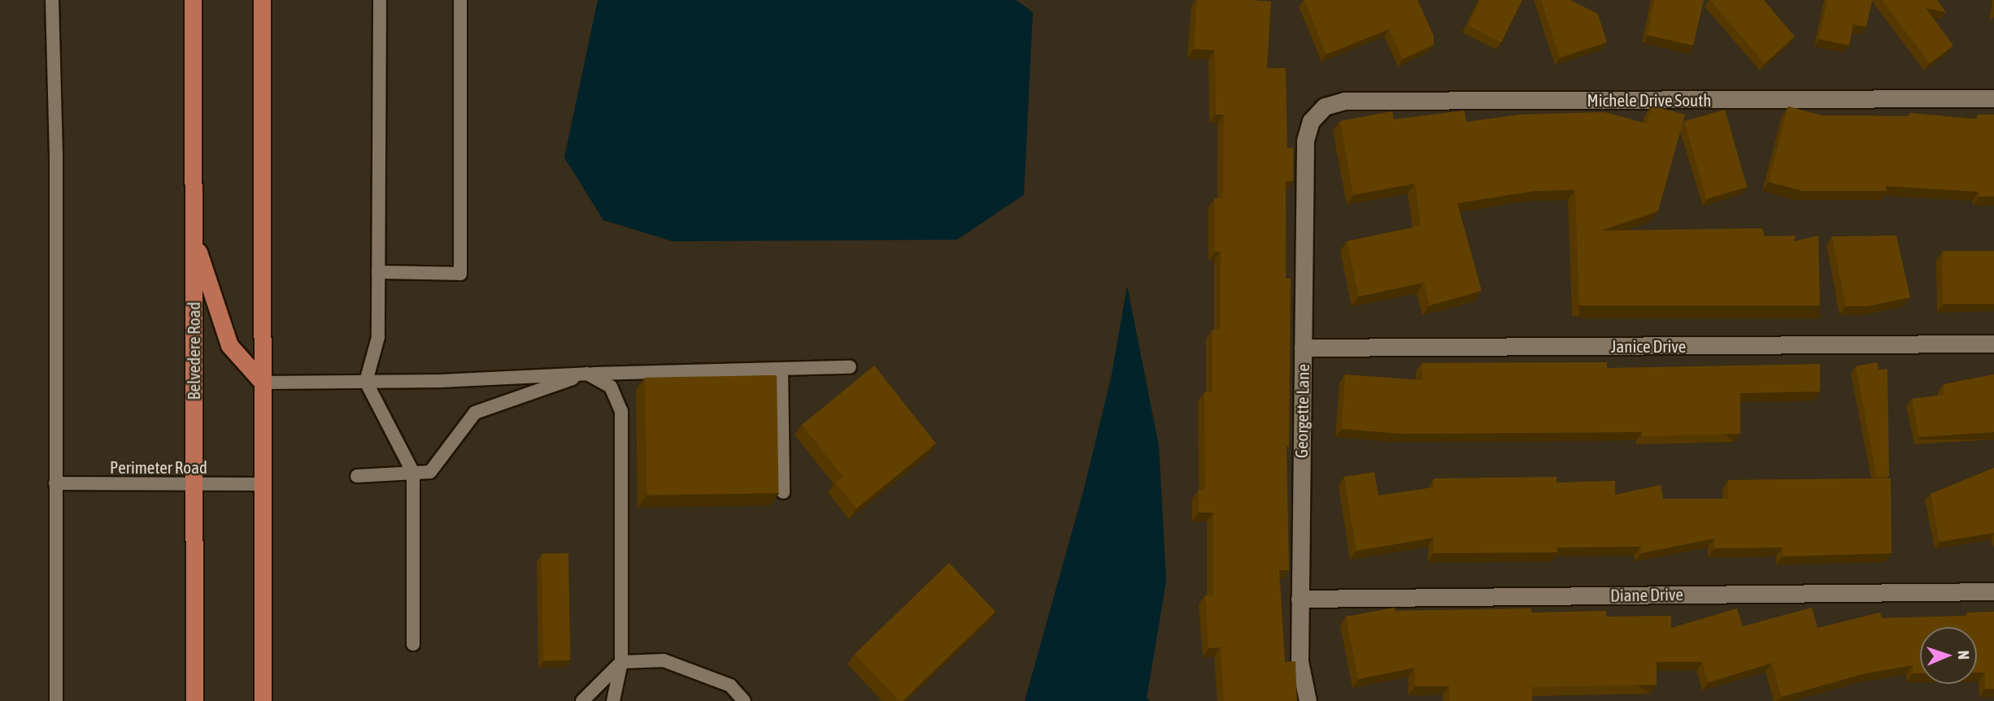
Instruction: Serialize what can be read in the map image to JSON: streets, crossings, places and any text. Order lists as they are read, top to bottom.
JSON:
{
  "streets": {
    "main road": ["Belvedere Road"],
    "street": [
      "Michele Drive South",
      "Janice Drive",
      "Georgette Lane",
      "Diane Drive"
    ],
    "lane": ["Perimeter Road"]
  },
  "crossings": [
    ["Michele Drive South", "Georgette Lane"],
    ["Janice Drive", "Georgette Lane"],
    ["Belvedere Road", "Perimeter Road"],
    ["Georgette Lane", "Diane Drive"]
  ],
  "north": "right"
}
